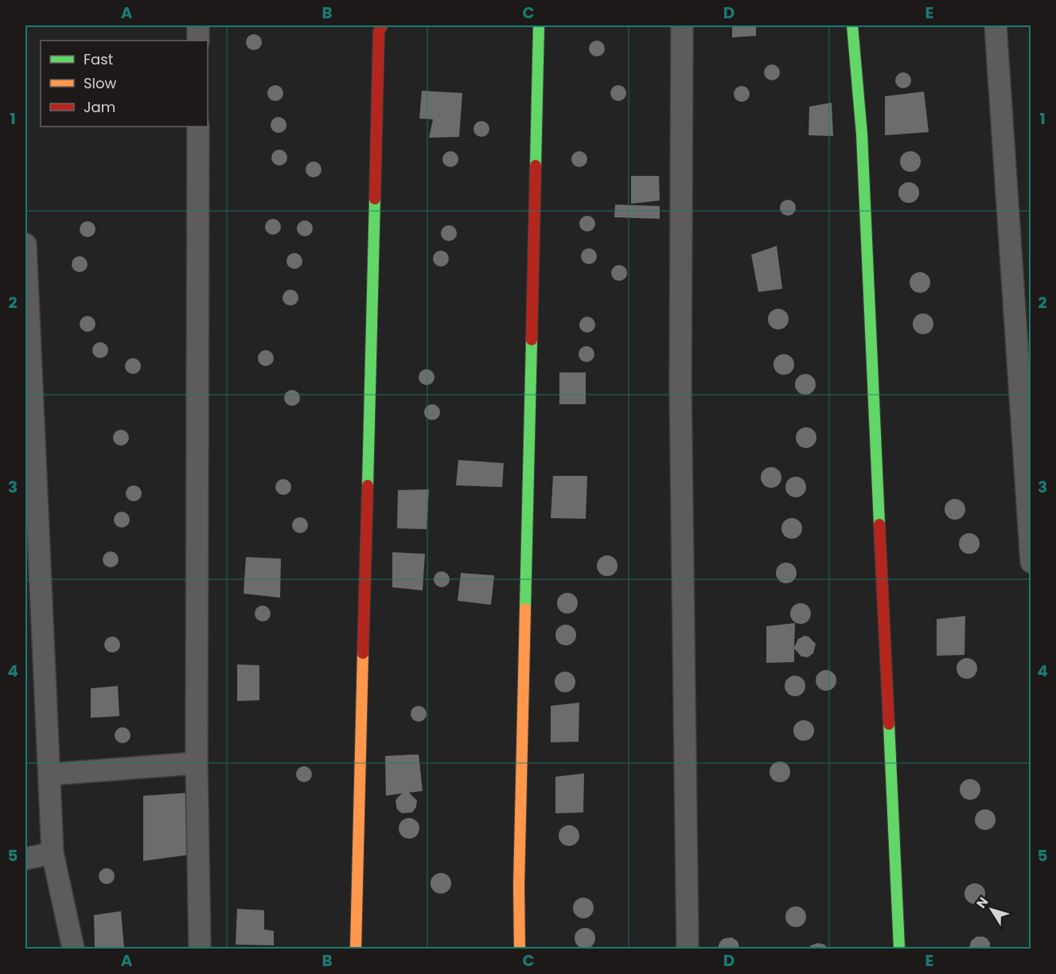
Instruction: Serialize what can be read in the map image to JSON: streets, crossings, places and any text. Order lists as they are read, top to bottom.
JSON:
{
  "legend": ["Fast", "Slow", "Jam"],
  "north": "top left",
  "grid": {
    "columns": [
      "A",
      "B",
      "C",
      "D",
      "E"
    ],
    "rows": [
      "1",
      "2",
      "3",
      "4",
      "5"
    ]
  }
}
